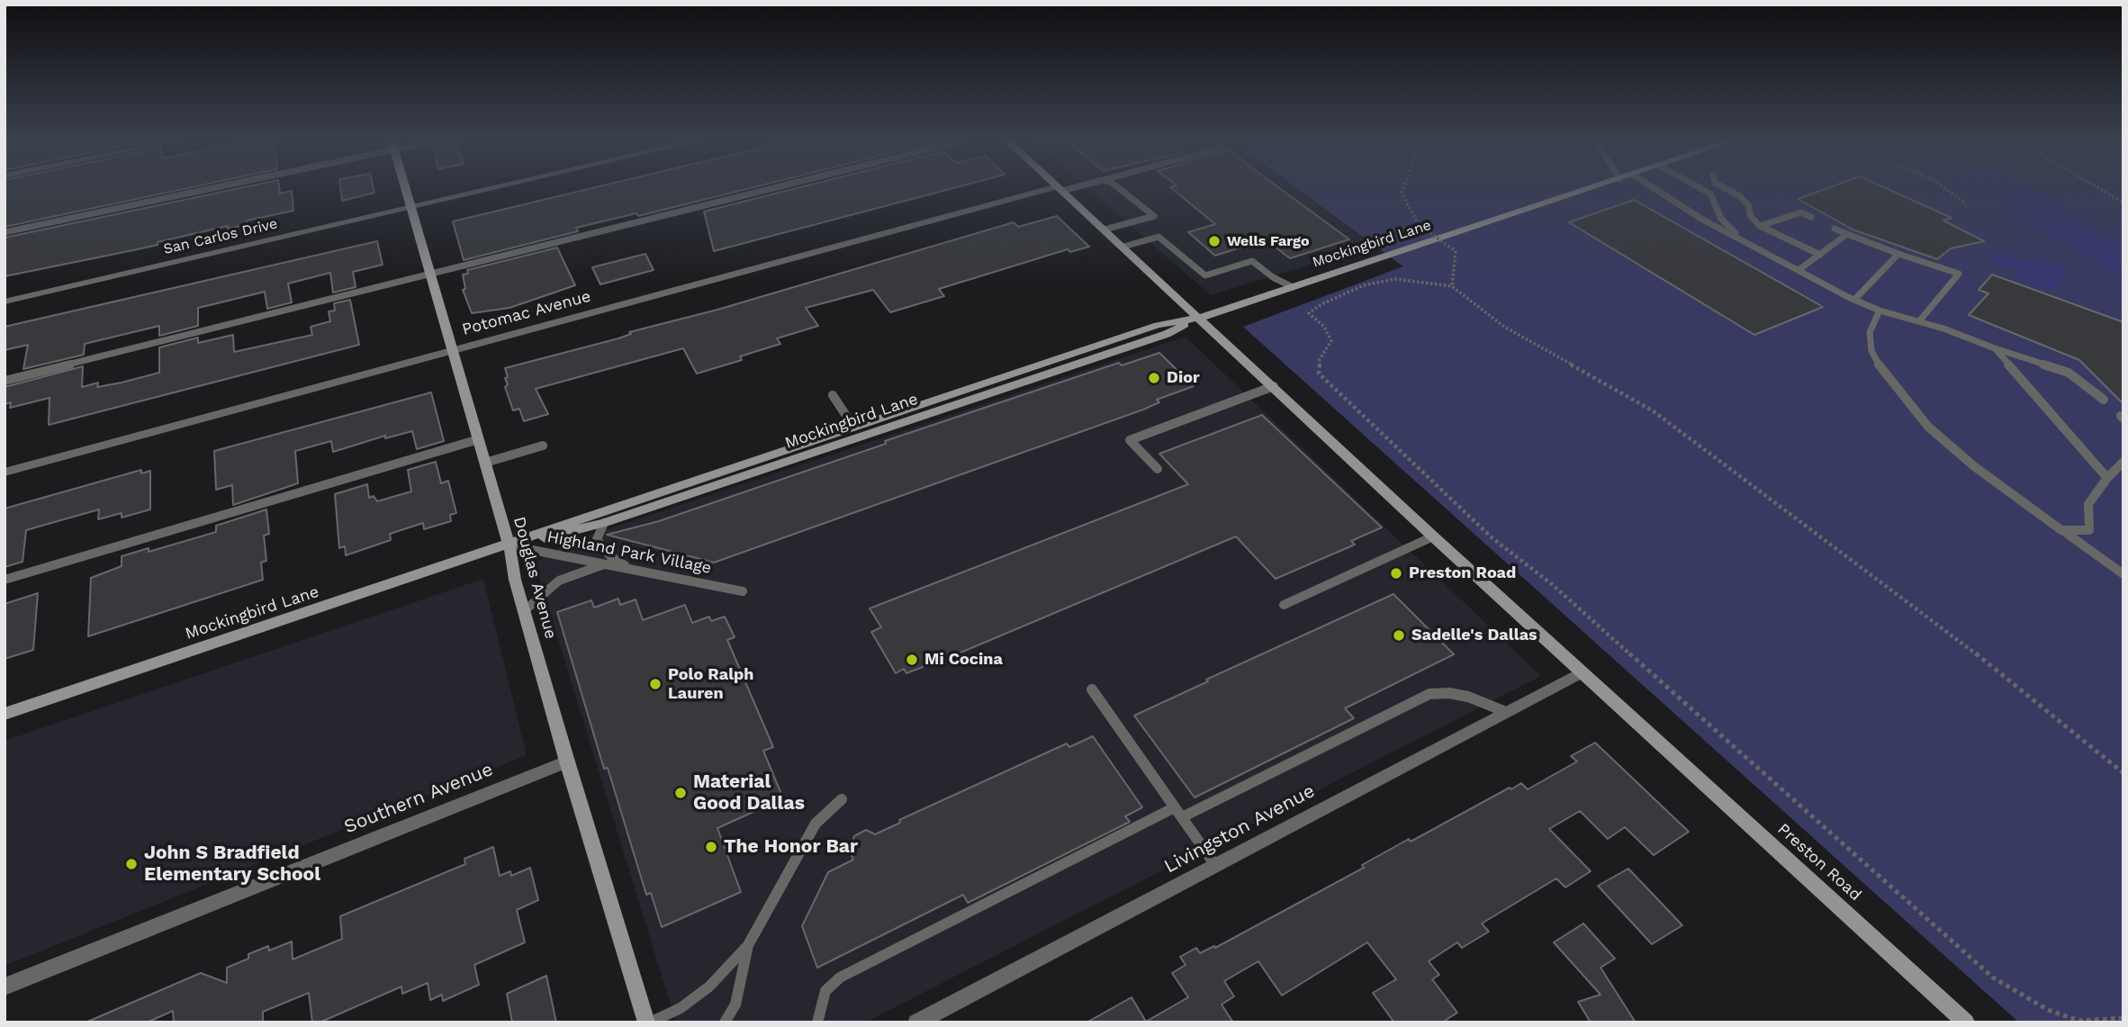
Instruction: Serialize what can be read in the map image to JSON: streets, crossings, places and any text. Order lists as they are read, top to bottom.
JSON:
{
  "streets": {
    "main road": ["Mockingbird Lane", "Douglas Avenue", "Preston Road"],
    "street": [
      "San Carlos Drive",
      "Potomac Avenue",
      "Southern Avenue",
      "Livingston Avenue"
    ],
    "lane": ["Highland Park Village"]
  },
  "crossings": [
    ["San Carlos Drive", "Douglas Avenue"],
    ["Mockingbird Lane", "Highland Park Village"],
    ["Mockingbird Lane", "Douglas Avenue"],
    ["Mockingbird Lane", "Preston Road"],
    ["Potomac Avenue", "Douglas Avenue"],
    ["Potomac Avenue", "Preston Road"],
    ["Highland Park Village", "Douglas Avenue"],
    ["Douglas Avenue", "Southern Avenue"],
    ["Livingston Avenue", "Preston Road"]
  ],
  "places": [
    "Wells Fargo",
    "Dior",
    "Preston Road",
    "Sadelle's Dallas",
    "Mi Cocina",
    "Polo Ralph Lauren",
    "Material Good Dallas",
    "The Honor Bar",
    "John S Bradfield Elementary School"
  ]
}
